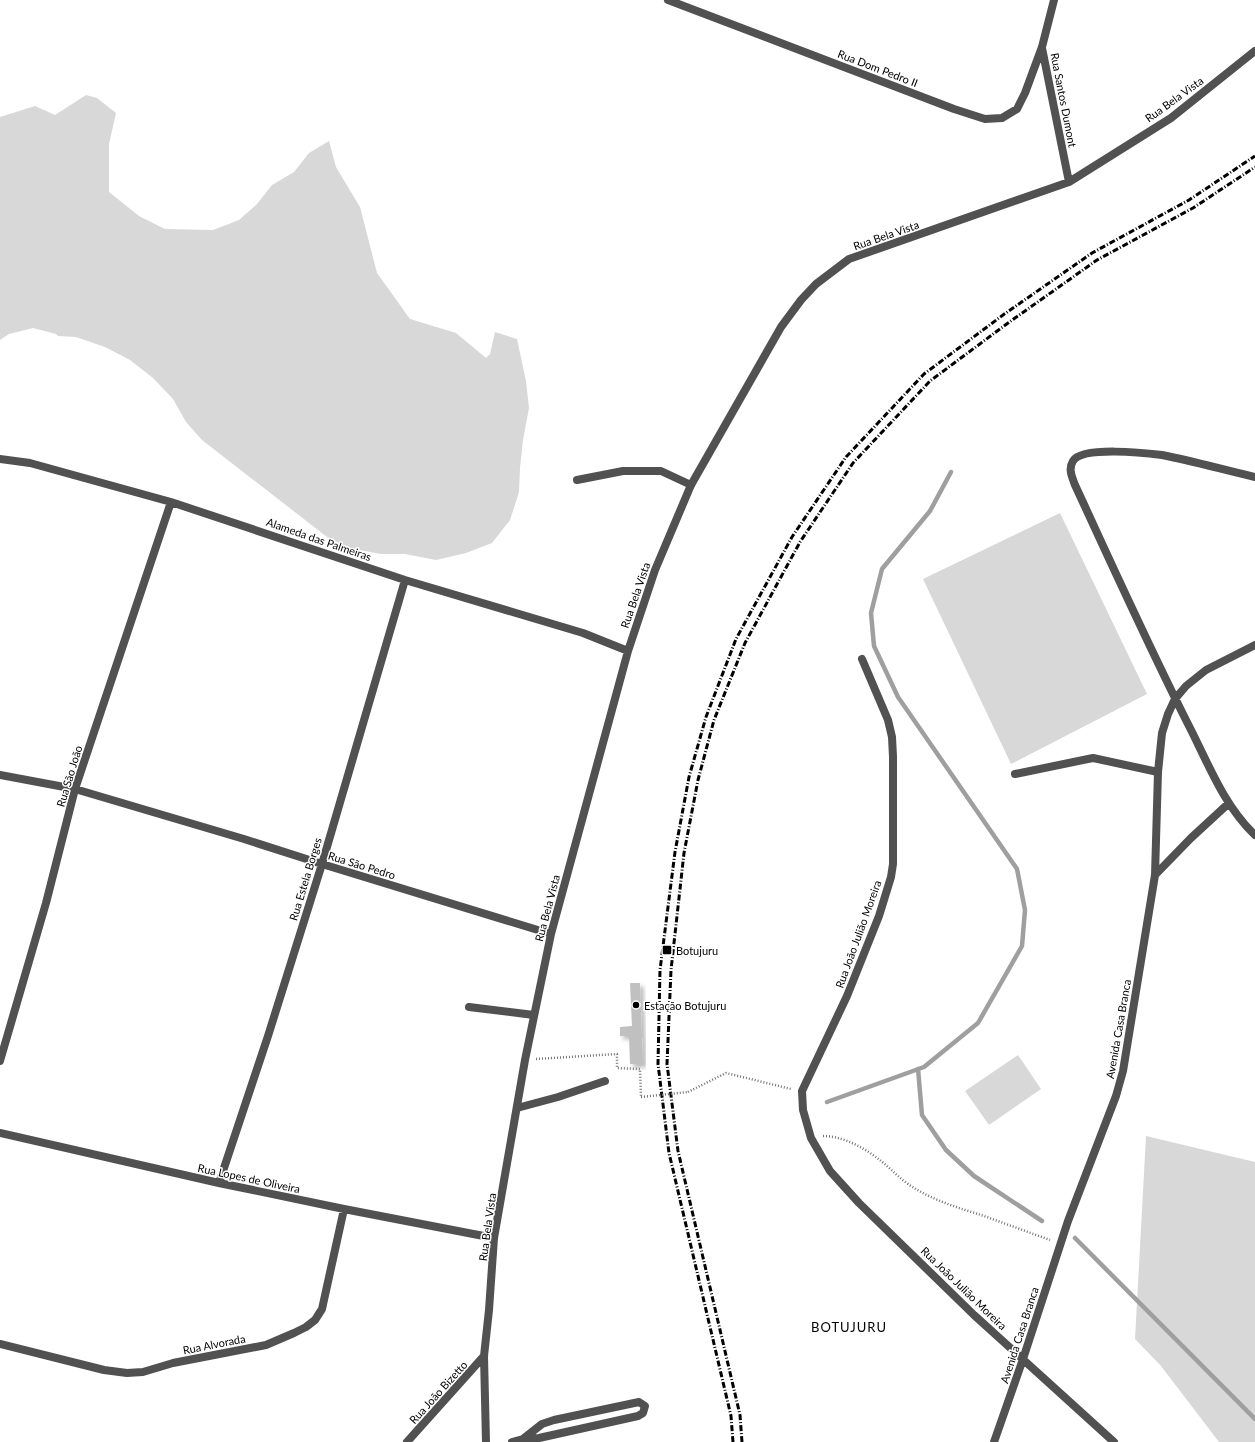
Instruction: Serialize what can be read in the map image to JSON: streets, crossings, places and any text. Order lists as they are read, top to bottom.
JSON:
{
  "streets": {
    "street": [
      "Rua Dom Pedro II",
      "Rua Bela Vista",
      "Rua Santos Dumont",
      "Alameda das Palmeiras",
      "Rua São João",
      "Rua São Pedro",
      "Rua Estela Borges",
      "Rua João Julião Moreira",
      "Avenida Casa Branca",
      "Rua Lopes de Oliveira",
      "Rua Alvorada",
      "Rua João Bizetto"
    ]
  },
  "crossings": [
    ["Rua Dom Pedro II", "Rua Santos Dumont"],
    ["Rua Bela Vista", "Rua Santos Dumont"],
    ["Rua Bela Vista", "Alameda das Palmeiras"],
    ["Rua Bela Vista", "Rua São Pedro"],
    ["Rua Bela Vista", "Rua Lopes de Oliveira"],
    ["Rua Bela Vista", "Rua João Bizetto"],
    ["Alameda das Palmeiras", "Rua São João"],
    ["Alameda das Palmeiras", "Rua Estela Borges"],
    ["Rua São João", "Rua São Pedro"],
    ["Rua São Pedro", "Rua Estela Borges"],
    ["Rua Estela Borges", "Rua Lopes de Oliveira"],
    ["Rua João Julião Moreira", "Avenida Casa Branca"],
    ["Rua Lopes de Oliveira", "Rua Alvorada"]
  ],
  "districts": ["BOTUJURU"],
  "places": {
    "transit": ["Botujuru"],
    "other": ["Estação Botujuru"]
  }
}
